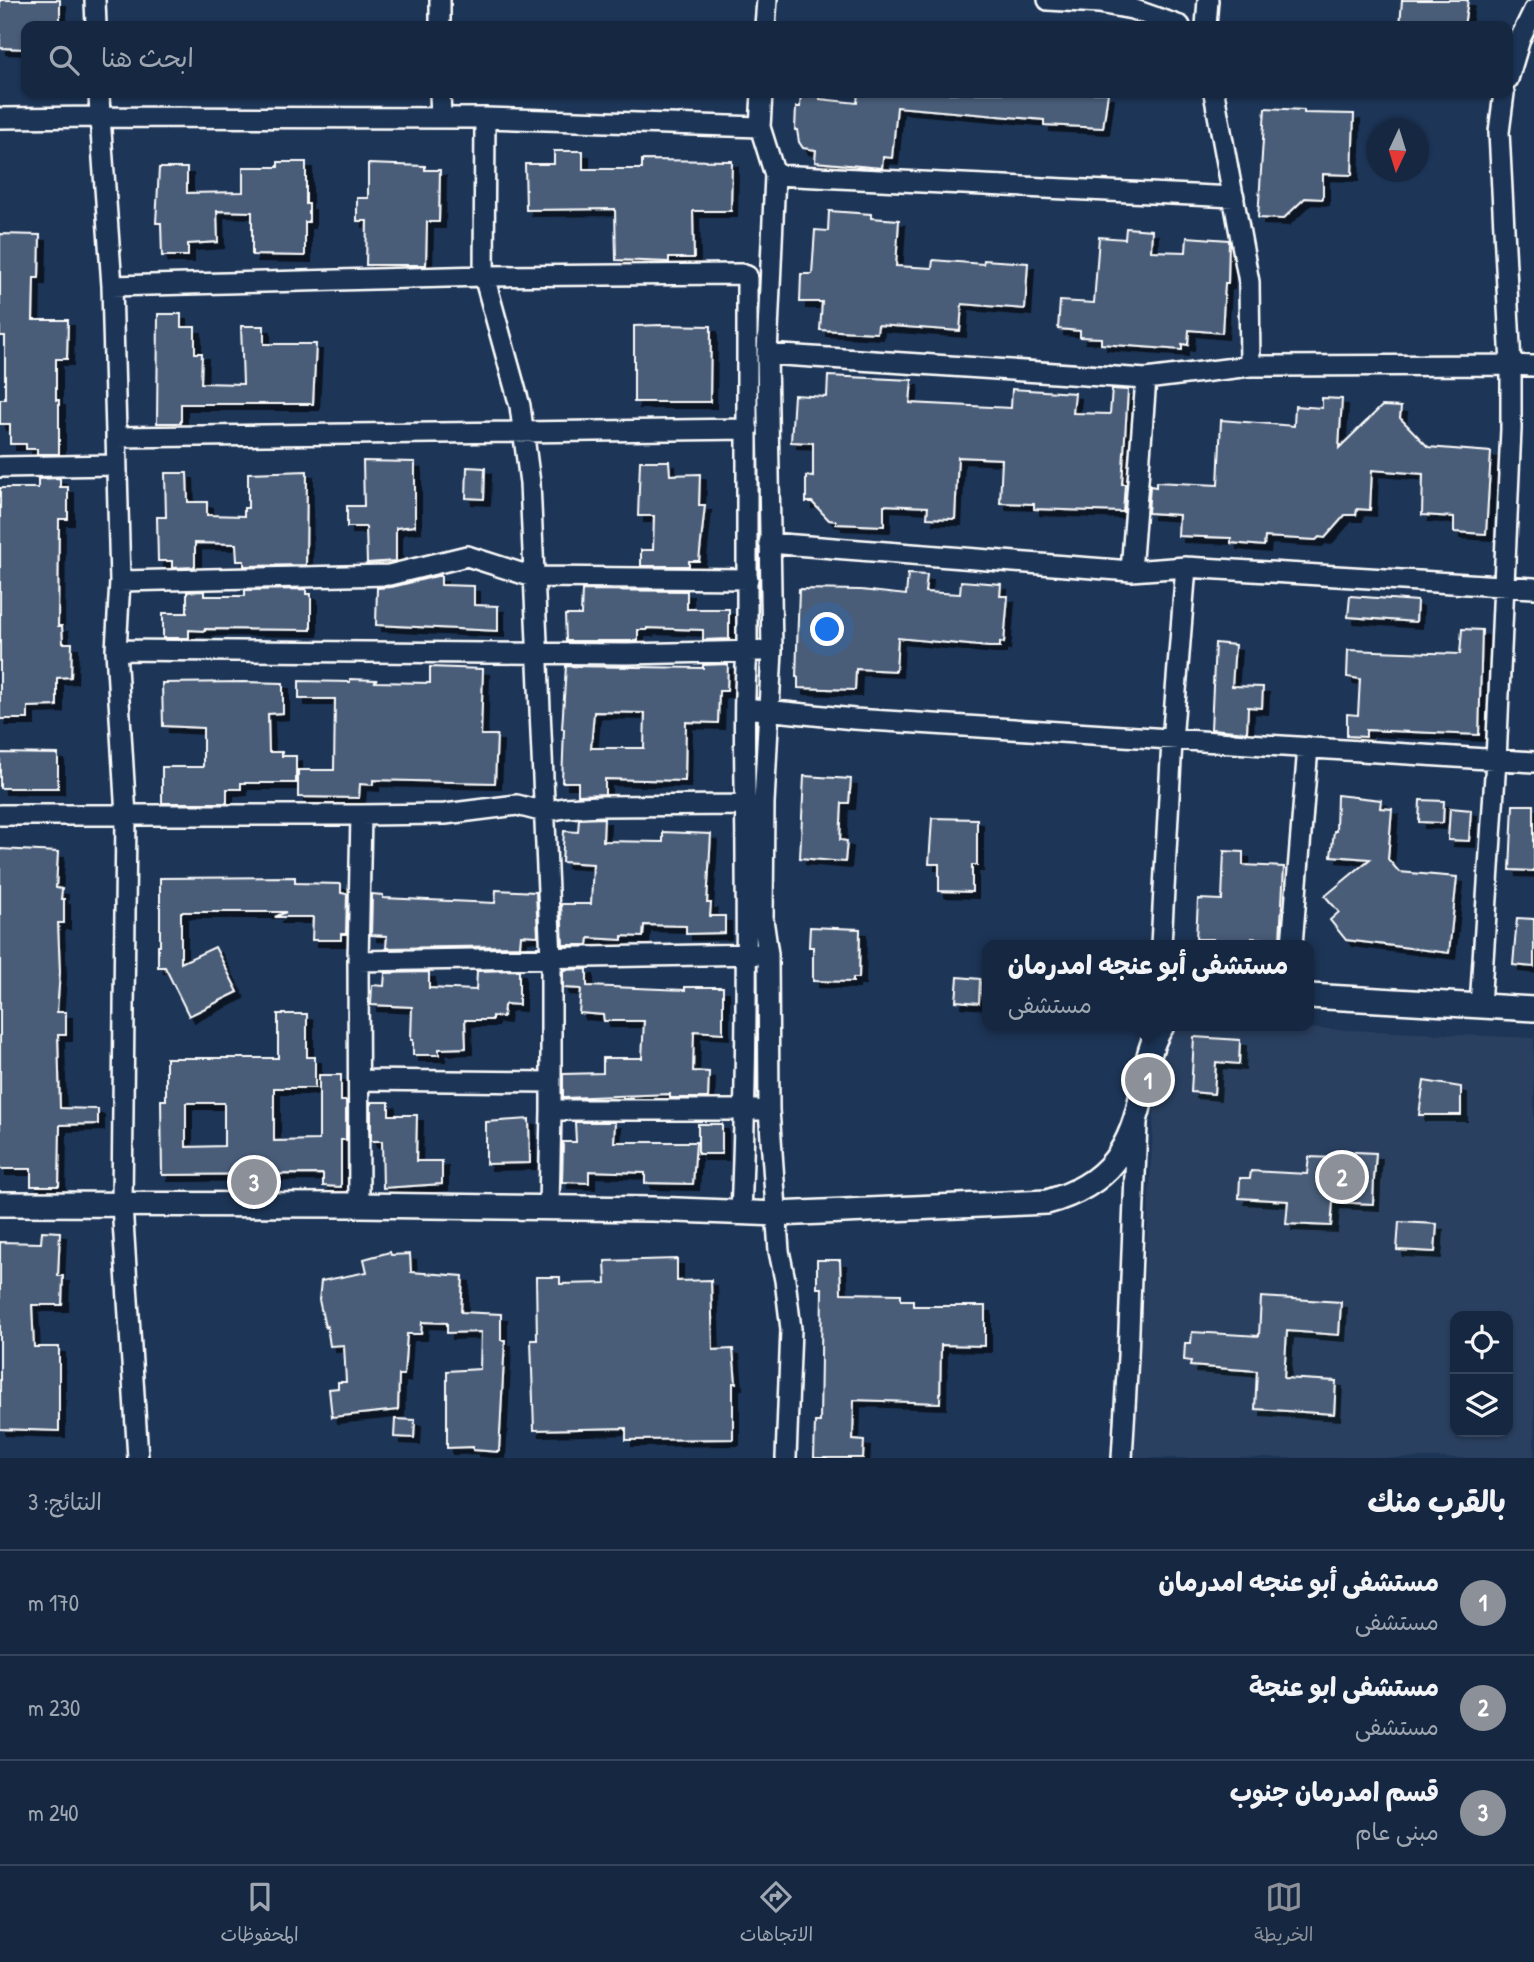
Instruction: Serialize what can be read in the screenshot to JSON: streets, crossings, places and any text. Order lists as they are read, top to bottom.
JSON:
{
  "north": "bottom",
  "page": {
    "search": "ابحث هنا",
    "popup": ["مستشفى أبو عنجه امدرمان", "مستشفى"],
    "pins": ["1", "2", "3"],
    "heading": ["بالقرب منك", "النتائج: 3"],
    "list": [
      {
        "mark": "1",
        "name": "مستشفى أبو عنجه امدرمان",
        "note": "مستشفى",
        "value": "170 m"
      },
      {
        "mark": "2",
        "name": "مستشفى ابو عنجة",
        "note": "مستشفى",
        "value": "230 m"
      },
      {
        "mark": "3",
        "name": "قسم امدرمان جنوب",
        "note": "مبنى عام",
        "value": "240 m"
      }
    ],
    "nav": ["الخريطة", "الاتجاهات", "المحفوظات"]
  }
}
